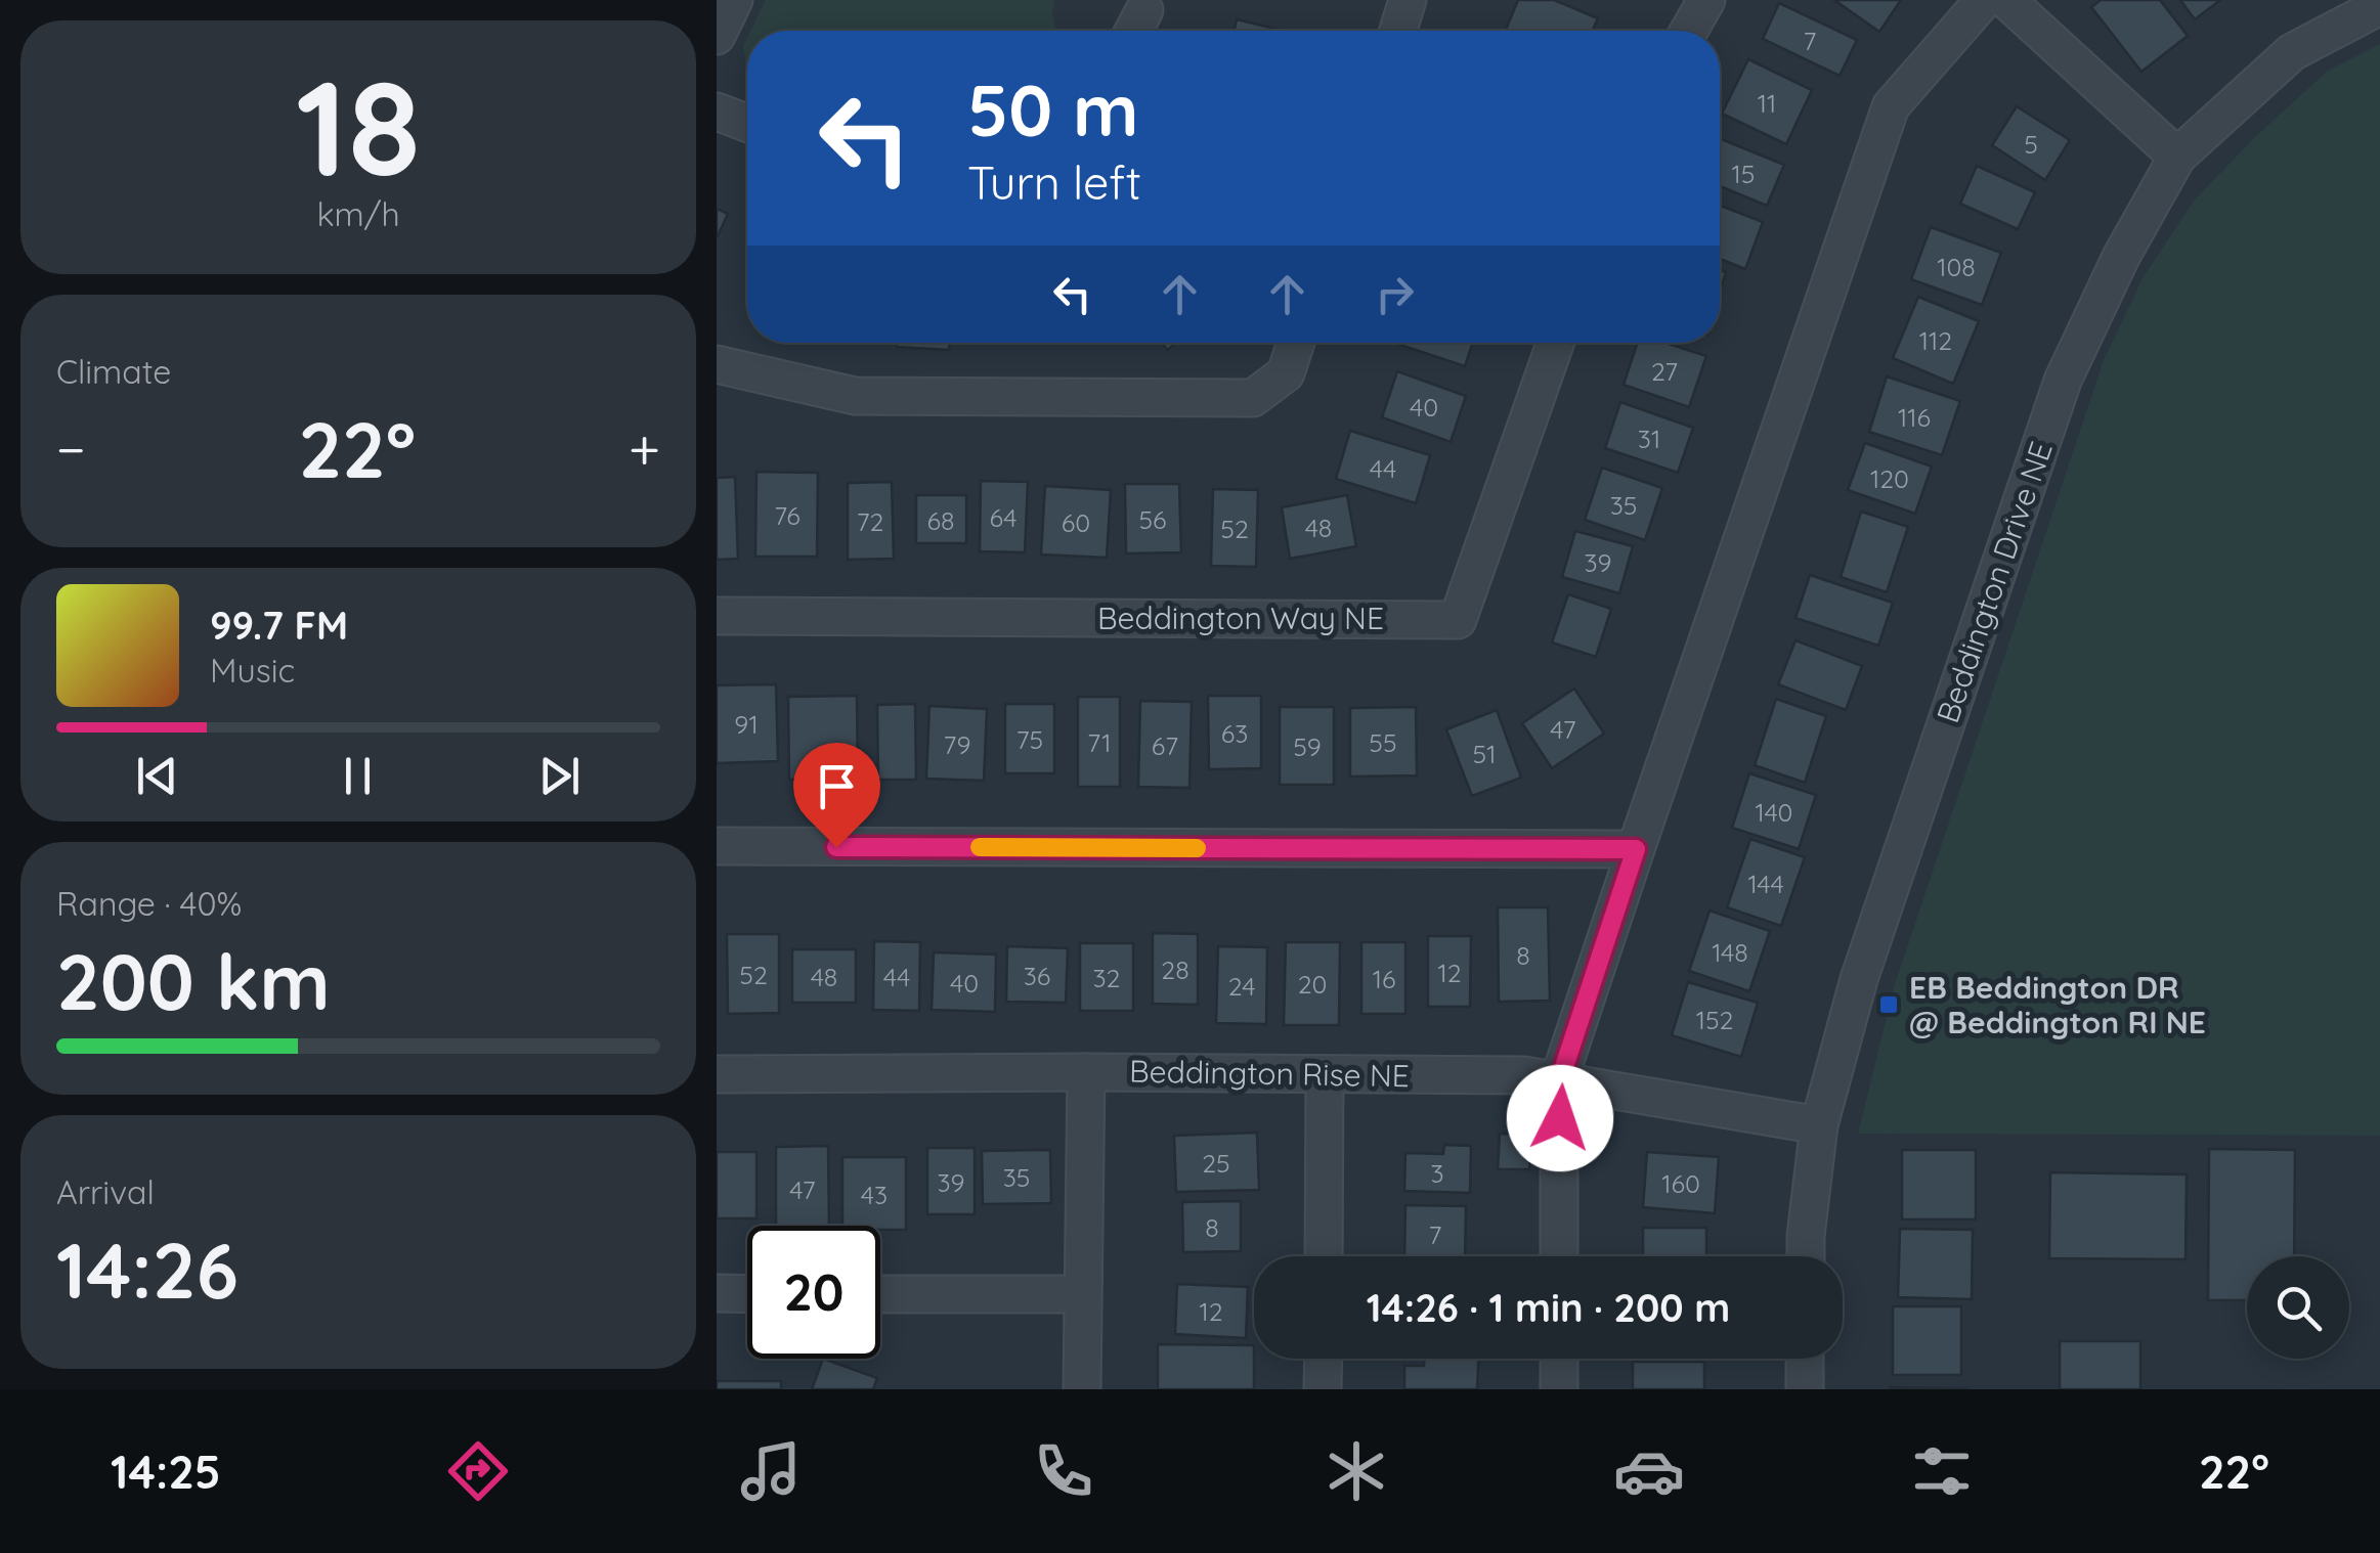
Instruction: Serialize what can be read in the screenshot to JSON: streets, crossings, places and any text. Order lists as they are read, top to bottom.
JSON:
{
  "streets": {
    "street": ["Beddington Drive NE", "Beddington Way NE", "Beddington Rise NE"]
  },
  "crossings": [
    ["Beddington Drive NE", "Beddington Rise NE"]
  ],
  "places": {
    "transit": ["EB Beddington DR @ Beddington RI NE"]
  },
  "house_numbers": [
    "7",
    "11",
    "5",
    "15",
    "108",
    "112",
    "27",
    "40",
    "116",
    "31",
    "44",
    "120",
    "35",
    "76",
    "64",
    "56",
    "68",
    "72",
    "60",
    "48",
    "52",
    "39",
    "91",
    "47",
    "63",
    "75",
    "71",
    "55",
    "79",
    "67",
    "59",
    "51",
    "140",
    "144",
    "148",
    "8",
    "28",
    "12",
    "52",
    "36",
    "48",
    "44",
    "32",
    "16",
    "40",
    "20",
    "24",
    "152",
    "25",
    "3",
    "35",
    "39",
    "160",
    "47",
    "43",
    "8",
    "7",
    "12"
  ],
  "page": {
    "tile": [
      ["18", "km/h"],
      "Climate",
      ["Range · 40%", "200 km"],
      ["Arrival", "14:26"]
    ],
    "turn": ["50 m", "Turn left"],
    "heat": ["−", "22°", "+"],
    "song": ["99.7 FM", "Music"],
    "limit": "20",
    "trip": "14:26 · 1 min · 200 m",
    "tabs": ["14:25", "22°"]
  }
}
